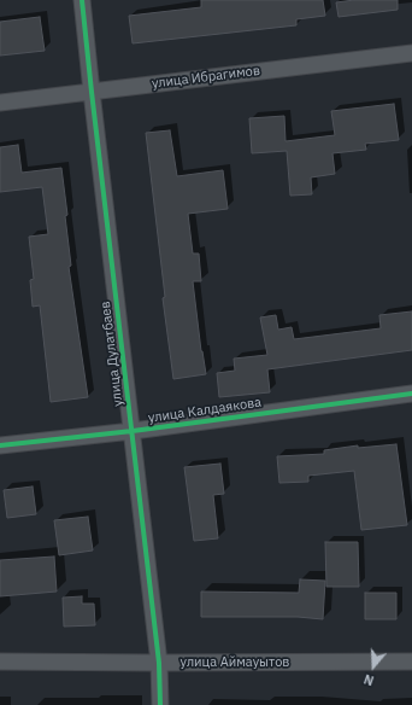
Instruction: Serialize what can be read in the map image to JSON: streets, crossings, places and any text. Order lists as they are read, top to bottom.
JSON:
{
  "streets": {
    "street": [
      "улица Ибрагимов",
      "улица Дулатбаев",
      "улица Калдаякова",
      "улица Аймауытов"
    ]
  },
  "crossings": [
    ["улица Ибрагимов", "улица Дулатбаев"],
    ["улица Дулатбаев", "улица Калдаякова"],
    ["улица Дулатбаев", "улица Аймауытов"]
  ],
  "north": "bottom"
}
